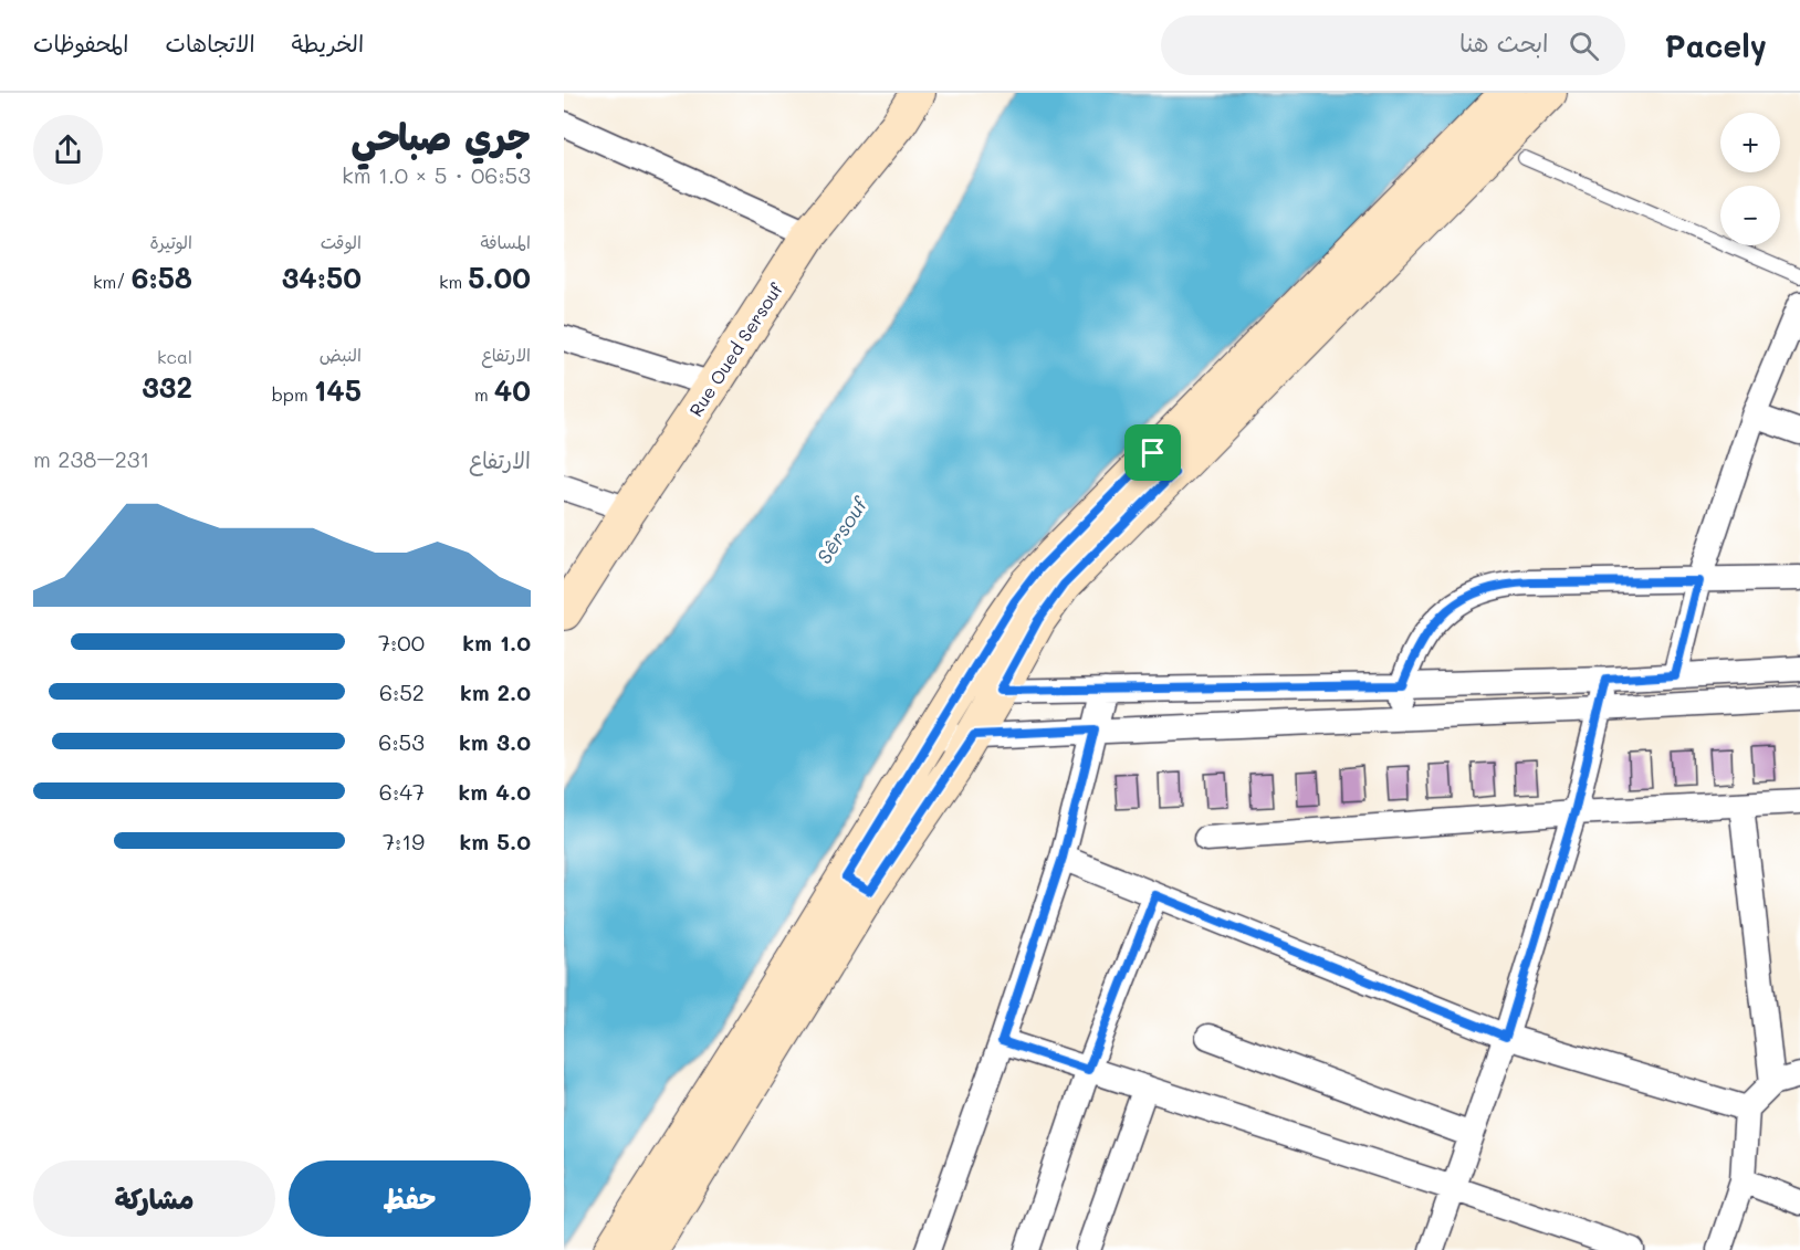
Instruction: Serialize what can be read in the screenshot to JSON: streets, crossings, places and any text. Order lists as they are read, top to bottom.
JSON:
{
  "streets": {
    "street": ["Rue Oued Sersouf"]
  },
  "water": ["Sêrsouf"],
  "page": {
    "header": "Pacely",
    "search": "ابحث هنا",
    "nav": ["الخريطة", "الاتجاهات", "المحفوظات"],
    "heading": ["جري صباحي", "06:53 · 5 × 1.0 km"],
    "map_buttons": ["+", "−"],
    "stats": [
      ["المسافة", "5.00 km"],
      ["الوقت", "34:50"],
      ["الوتيرة", "6:58 /km"],
      ["الارتفاع", "40 m"],
      ["النبض", "145 bpm"],
      ["kcal", "332"]
    ],
    "chart": ["الارتفاع", "231–238 m"],
    "list": [
      {
        "name": "1.0 km",
        "note": "7:00"
      },
      {
        "name": "2.0 km",
        "note": "6:52"
      },
      {
        "name": "3.0 km",
        "note": "6:53"
      },
      {
        "name": "4.0 km",
        "note": "6:47"
      },
      {
        "name": "5.0 km",
        "note": "7:19"
      }
    ],
    "buttons": ["حفظ", "مشاركة"]
  }
}
